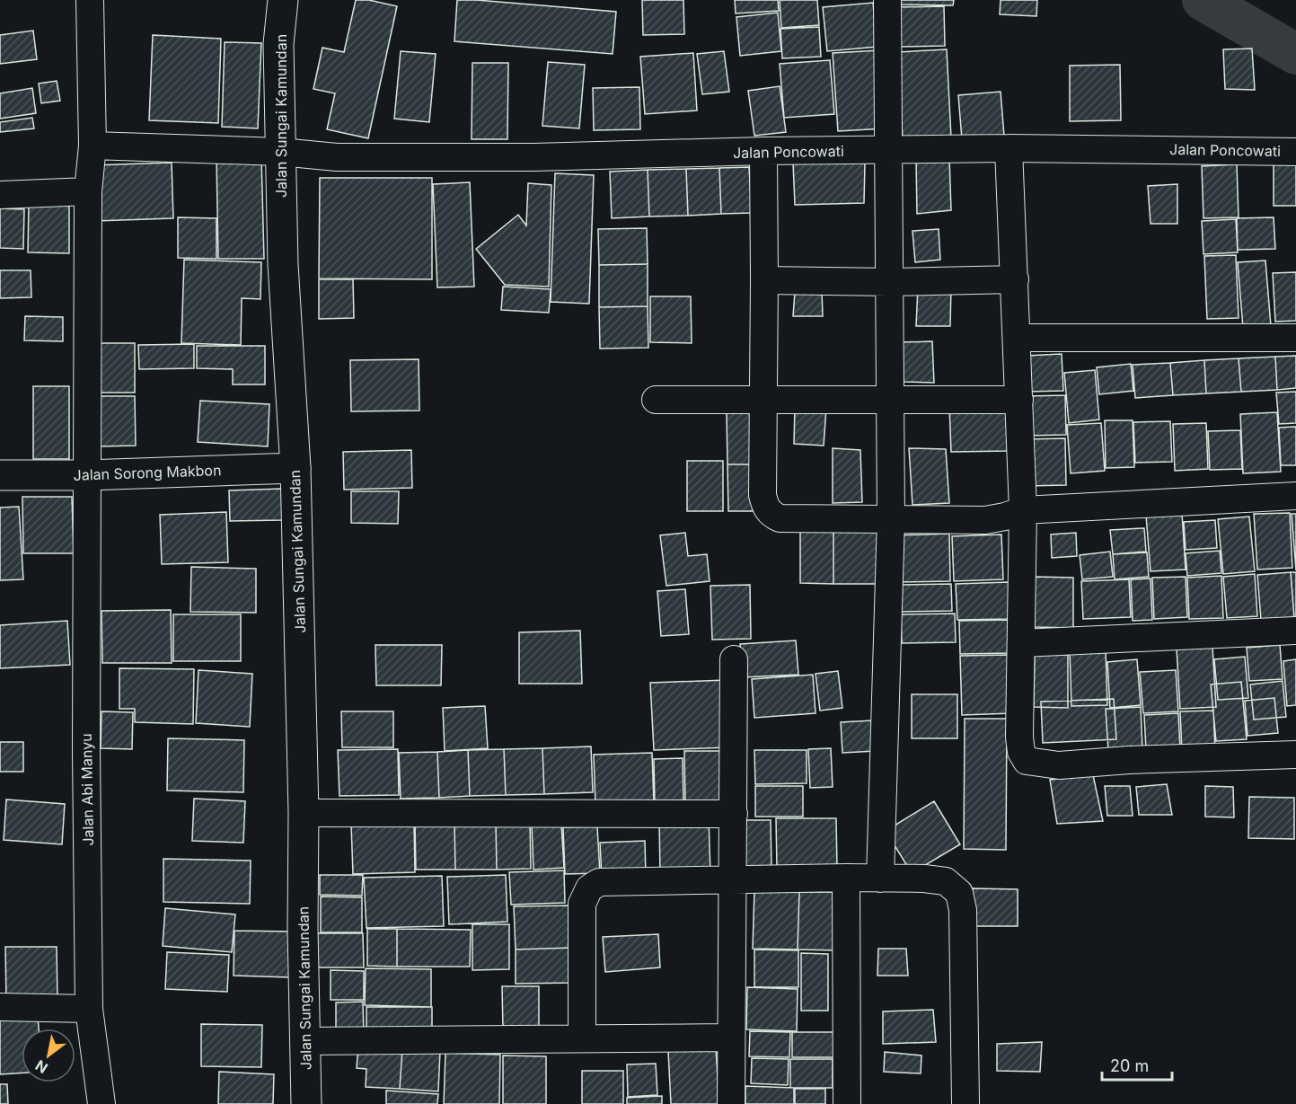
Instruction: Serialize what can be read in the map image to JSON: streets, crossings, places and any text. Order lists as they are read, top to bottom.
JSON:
{
  "streets": {
    "main road": ["Jalan Sungai Kamundan", "Jalan Sorong Makbon"],
    "street": ["Jalan Poncowati", "Jalan Abi Manyu"]
  },
  "crossings": [
    ["Jalan Sungai Kamundan", "Jalan Poncowati"],
    ["Jalan Sungai Kamundan", "Jalan Sorong Makbon"],
    ["Jalan Poncowati", "Jalan Abi Manyu"],
    ["Jalan Sorong Makbon", "Jalan Abi Manyu"]
  ],
  "scale_bar": "20 m",
  "north": "bottom left"
}
